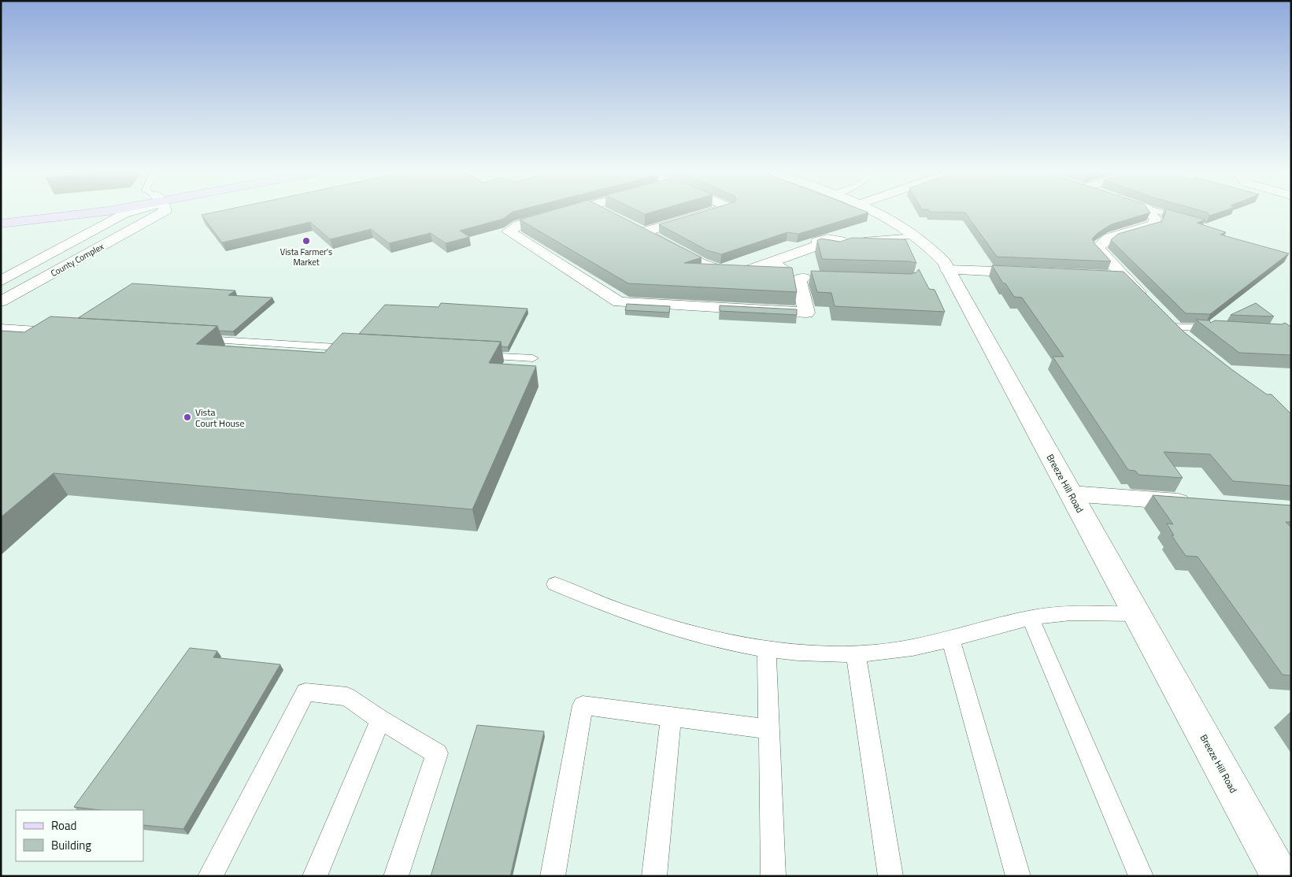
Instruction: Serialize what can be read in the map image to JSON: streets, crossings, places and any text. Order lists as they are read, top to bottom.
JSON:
{
  "streets": {
    "street": ["County Complex", "Breeze Hill Road"]
  },
  "places": ["Vista Farmer's Market", "Vista Court House"],
  "legend": ["Road", "Building"]
}
